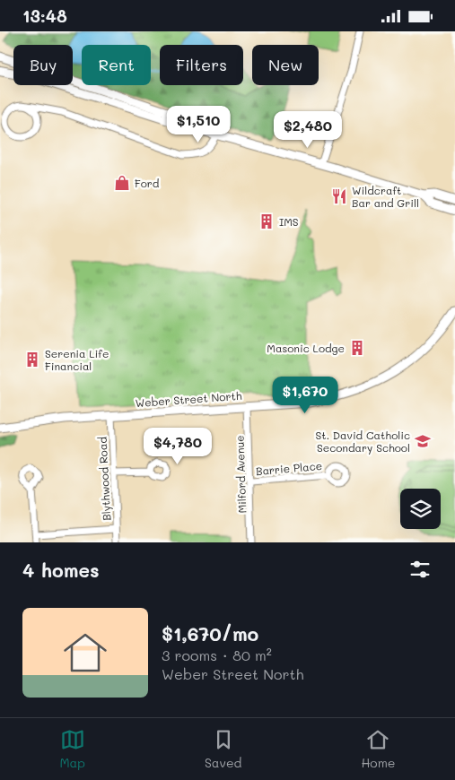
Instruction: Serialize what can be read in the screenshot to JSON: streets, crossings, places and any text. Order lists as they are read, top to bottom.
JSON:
{
  "streets": {
    "main road": ["Weber Street North"],
    "street": ["Barrie Place", "Milford Avenue", "Blythwood Road"]
  },
  "crossings": [
    ["Weber Street North", "Milford Avenue"],
    ["Weber Street North", "Blythwood Road"],
    ["Barrie Place", "Milford Avenue"]
  ],
  "places": {
    "shop": ["Ford"],
    "restaurant": ["Wildcraft Bar and Grill"],
    "building": ["IMS", "Masonic Lodge", "Serenia Life Financial"],
    "school or university": ["St. David Catholic Secondary School"]
  },
  "page": {
    "status": "13:48",
    "chip": [
      "Buy",
      "Rent",
      "Filters",
      "New"
    ],
    "price": [
      "$1,510",
      "$2,480",
      "$1,670",
      "$4,780"
    ],
    "heading": "4 homes",
    "list": [
      {
        "name": "$1,670/mo",
        "note": "3 rooms · 80 m² · Weber Street North"
      }
    ],
    "tabs": ["Map", "Saved", "Home"]
  }
}
